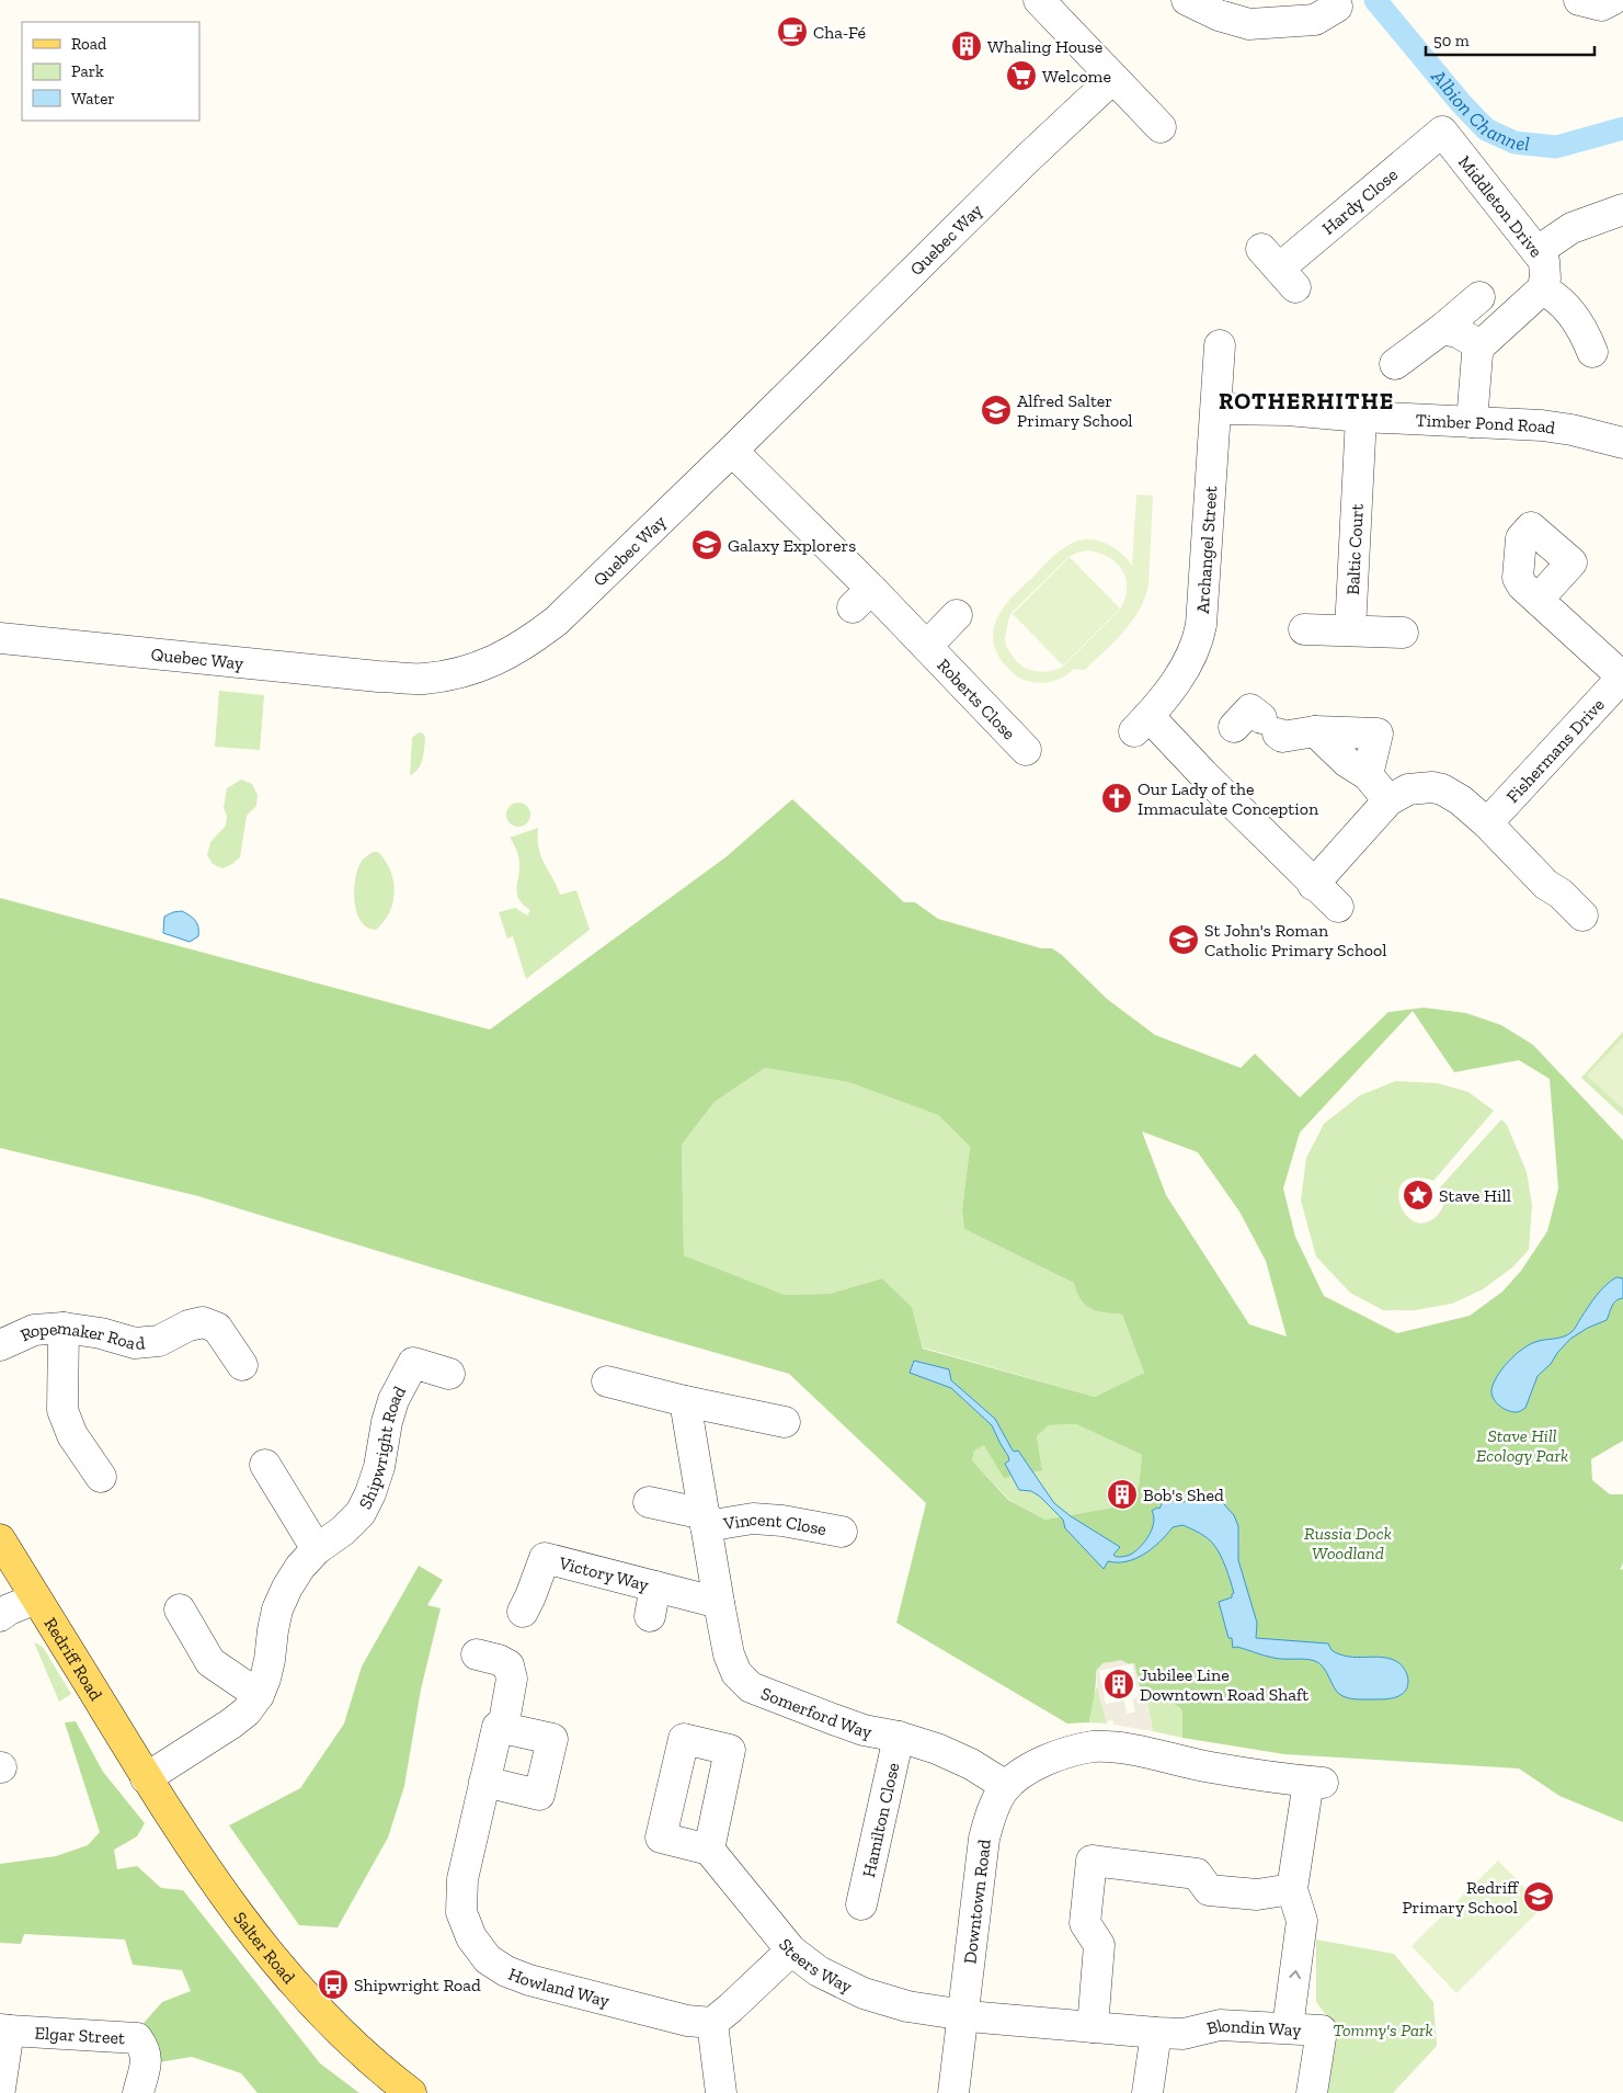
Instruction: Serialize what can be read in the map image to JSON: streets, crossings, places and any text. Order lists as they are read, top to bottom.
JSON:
{
  "streets": {
    "main road": ["Redriff Road", "Salter Road"],
    "street": [
      "Hardy Close",
      "Middleton Drive",
      "Quebec Way",
      "Timber Pond Road",
      "Archangel Street",
      "Baltic Court",
      "Roberts Close",
      "Fishermans Drive",
      "Ropemaker Road",
      "Shipwright Road",
      "Vincent Close",
      "Victory Way",
      "Somerford Way",
      "Hamilton Close",
      "Downtown Road",
      "Steers Way",
      "Howland Way",
      "Blondin Way",
      "Elgar Street"
    ]
  },
  "crossings": [
    ["Hardy Close", "Middleton Drive"],
    ["Quebec Way", "Roberts Close"],
    ["Timber Pond Road", "Archangel Street"],
    ["Timber Pond Road", "Baltic Court"],
    ["Shipwright Road", "Redriff Road"],
    ["Shipwright Road", "Salter Road"],
    ["Vincent Close", "Somerford Way"],
    ["Victory Way", "Somerford Way"],
    ["Redriff Road", "Salter Road"],
    ["Somerford Way", "Hamilton Close"],
    ["Somerford Way", "Downtown Road"],
    ["Downtown Road", "Steers Way"],
    ["Downtown Road", "Blondin Way"],
    ["Steers Way", "Blondin Way"]
  ],
  "districts": ["ROTHERHITHE"],
  "water": ["Albion Channel"],
  "parks": ["Stave Hill Ecology Park", "Russia Dock Woodland", "Tommy's Park"],
  "places": {
    "cafe": ["Cha-Fé"],
    "building": ["Whaling House", "Bob's Shed", "Jubilee Line Downtown Road Shaft"],
    "supermarket": ["Welcome"],
    "school or university": [
      "Alfred Salter Primary School",
      "Galaxy Explorers",
      "St John's Roman Catholic Primary School",
      "Redriff Primary School"
    ],
    "church": ["Our Lady of the Immaculate Conception"],
    "place": ["Stave Hill"],
    "bus stop": ["Shipwright Road"]
  },
  "legend": ["Road", "Park", "Water"],
  "scale_bar": "50 m"
}
